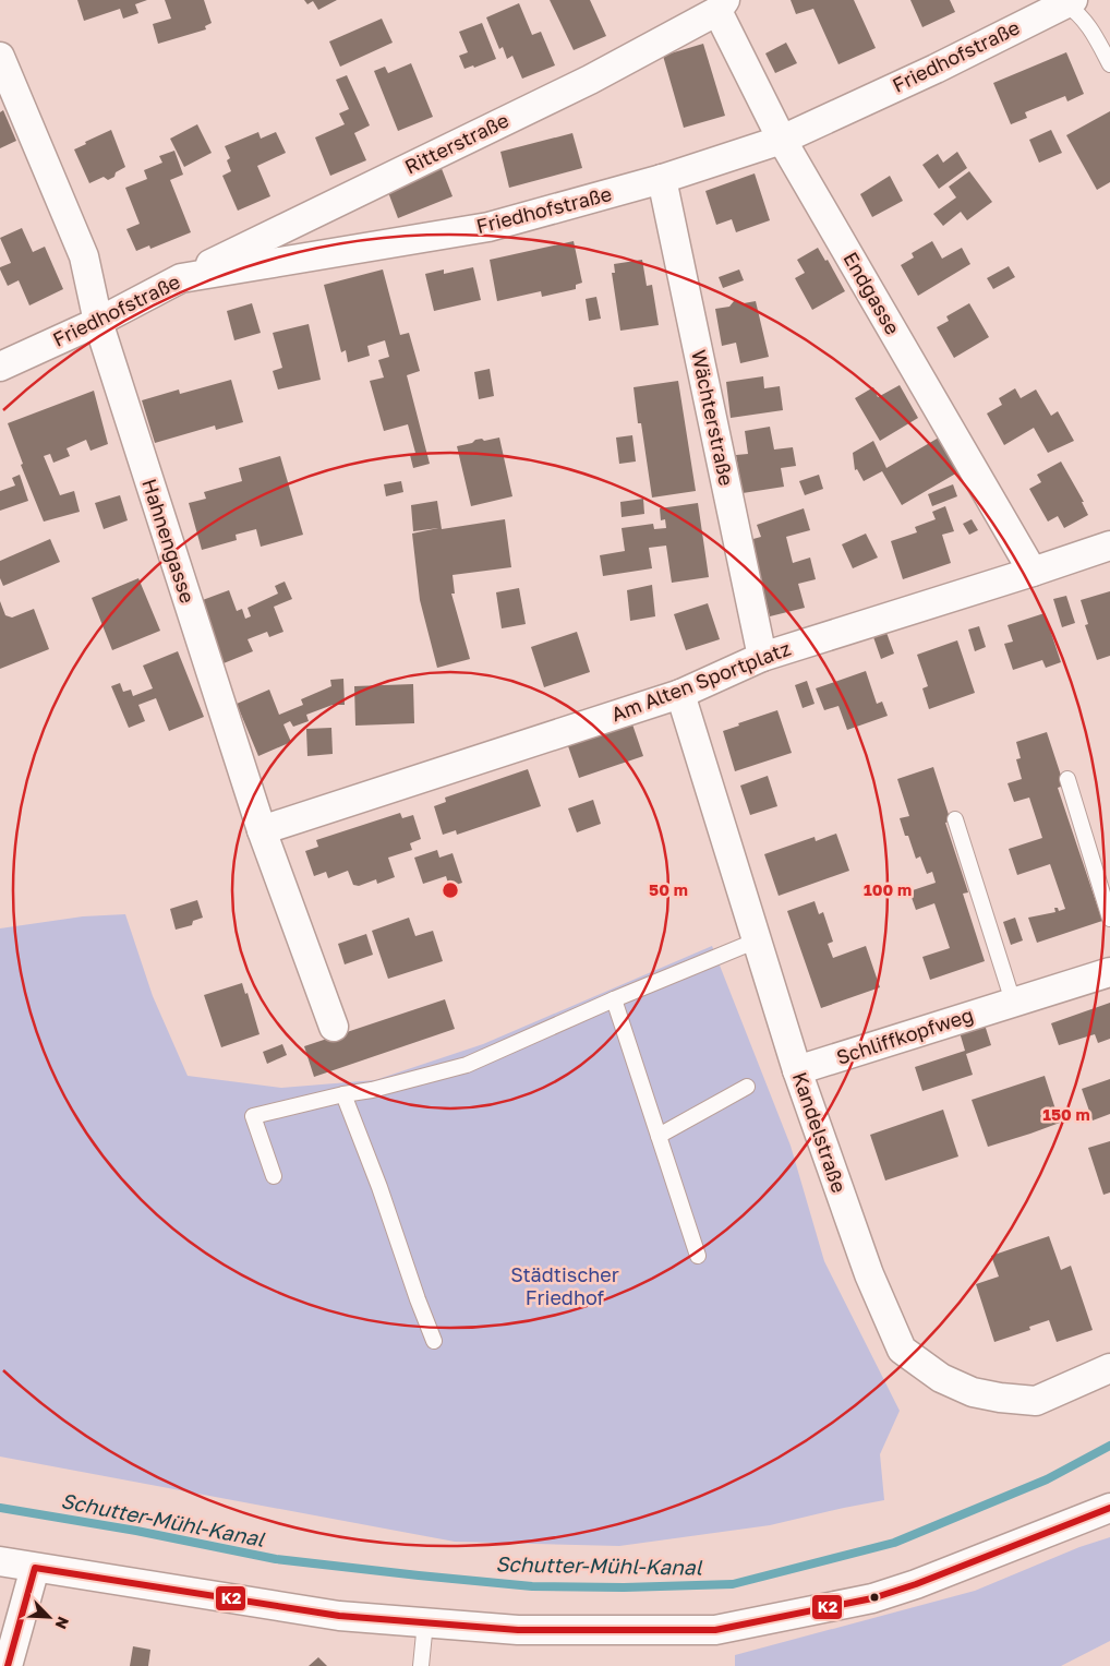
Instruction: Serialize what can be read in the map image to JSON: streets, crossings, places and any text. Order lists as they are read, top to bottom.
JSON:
{
  "streets": {
    "street": [
      "Friedhofstraße",
      "Ritterstraße",
      "Endgasse",
      "Wächterstraße",
      "Hahnengasse",
      "Am Alten Sportplatz",
      "Schliffkopfweg",
      "Kandelstraße"
    ]
  },
  "crossings": [
    ["Friedhofstraße", "Ritterstraße"],
    ["Friedhofstraße", "Endgasse"],
    ["Friedhofstraße", "Wächterstraße"],
    ["Friedhofstraße", "Hahnengasse"],
    ["Ritterstraße", "Endgasse"],
    ["Endgasse", "Am Alten Sportplatz"],
    ["Wächterstraße", "Am Alten Sportplatz"],
    ["Hahnengasse", "Am Alten Sportplatz"],
    ["Am Alten Sportplatz", "Kandelstraße"],
    ["Schliffkopfweg", "Kandelstraße"]
  ],
  "water": ["Schutter-Mühl-Kanal"],
  "parks": ["Städtischer Friedhof"],
  "lines": ["transit line K2"],
  "north": "bottom right",
  "rings": ["50 m", "100 m", "150 m"]
}
